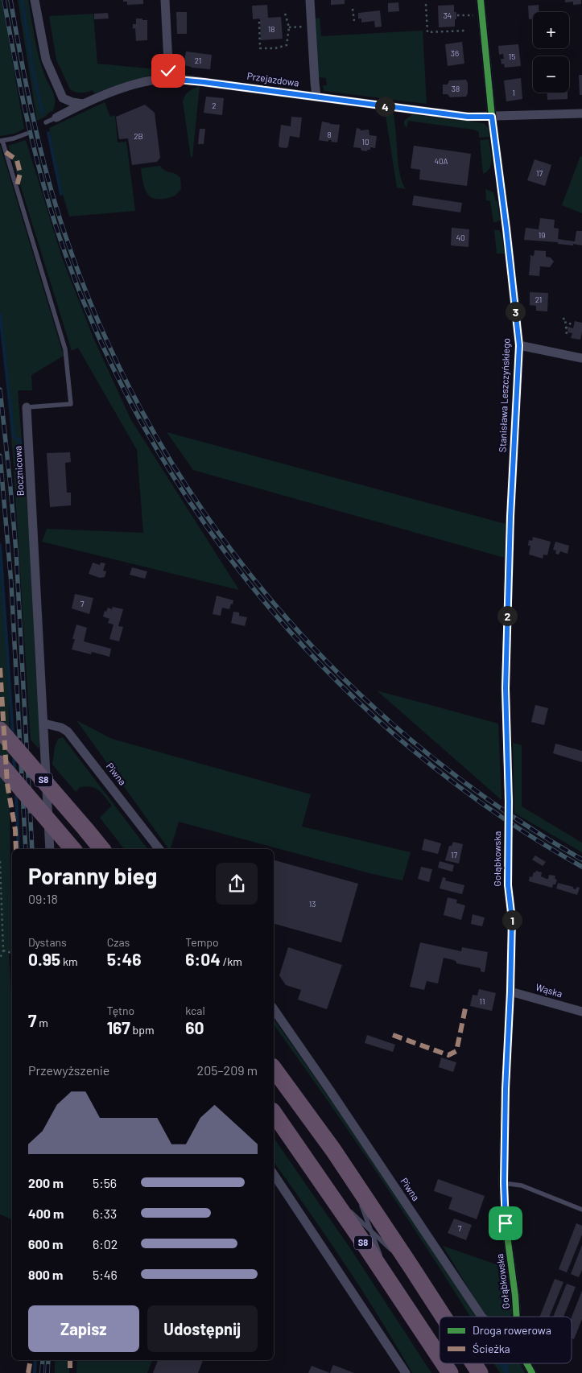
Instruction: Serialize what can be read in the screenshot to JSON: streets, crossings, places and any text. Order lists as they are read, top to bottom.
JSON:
{
  "streets": {
    "highway": ["S8"],
    "street": [
      "Przejazdowa",
      "Stanisława Leszczyńskiego",
      "Bocznicowa",
      "Piwna",
      "Gołąbkowska",
      "Wąska"
    ]
  },
  "crossings": [
    ["Przejazdowa", "Stanisława Leszczyńskiego"],
    ["Stanisława Leszczyńskiego", "Gołąbkowska"],
    ["Bocznicowa", "Piwna"],
    ["Gołąbkowska", "Wąska"]
  ],
  "house_numbers": [
    "34",
    "18",
    "36",
    "15",
    "21",
    "38",
    "1",
    "2",
    "8",
    "2B",
    "10",
    "40A",
    "17",
    "19",
    "40",
    "21",
    "7",
    "17",
    "13",
    "11",
    "7"
  ],
  "legend": ["Droga rowerowa", "Ścieżka"],
  "page": {
    "map_buttons": ["+", "−"],
    "pins": [
      "4",
      "3",
      "2",
      "1"
    ],
    "heading": ["Poranny bieg", "09:18"],
    "stats": [
      ["Dystans", "0.95 km"],
      ["Czas", "5:46"],
      ["Tempo", "6:04 /km"],
      ["7 m"],
      ["Tętno", "167 bpm"],
      ["kcal", "60"]
    ],
    "chart": ["Przewyższenie", "205–209 m"],
    "list": [
      {
        "name": "200 m",
        "note": "5:56"
      },
      {
        "name": "400 m",
        "note": "6:33"
      },
      {
        "name": "600 m",
        "note": "6:02"
      },
      {
        "name": "800 m",
        "note": "5:46"
      }
    ],
    "buttons": ["Zapisz", "Udostępnij"]
  }
}
